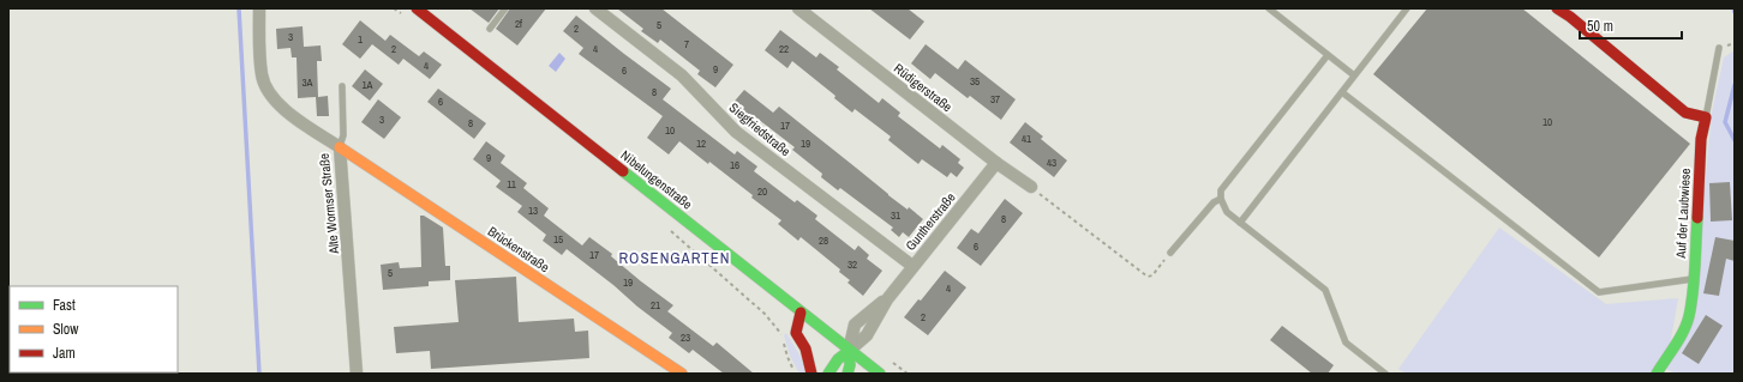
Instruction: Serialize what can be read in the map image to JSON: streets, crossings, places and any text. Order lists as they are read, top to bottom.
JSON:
{
  "streets": {
    "street": [
      "Rüdigerstraße",
      "Siegfriedstraße",
      "Nibelungenstraße",
      "Alte Wormser Straße",
      "Auf der Laubwiese",
      "Guntherstraße",
      "Brückenstraße"
    ]
  },
  "crossings": [
    ["Rüdigerstraße", "Guntherstraße"],
    ["Siegfriedstraße", "Guntherstraße"],
    ["Nibelungenstraße", "Guntherstraße"],
    ["Alte Wormser Straße", "Brückenstraße"]
  ],
  "districts": ["ROSENGARTEN"],
  "house_numbers": [
    "2f",
    "5",
    "2",
    "3",
    "1",
    "7",
    "2",
    "4",
    "22",
    "4",
    "9",
    "6",
    "35",
    "3A",
    "1A",
    "8",
    "37",
    "6",
    "3",
    "10",
    "8",
    "17",
    "10",
    "41",
    "12",
    "19",
    "9",
    "43",
    "16",
    "11",
    "20",
    "13",
    "31",
    "8",
    "15",
    "28",
    "6",
    "17",
    "32",
    "5",
    "19",
    "4",
    "21",
    "2",
    "23"
  ],
  "legend": ["Fast", "Slow", "Jam"],
  "scale_bar": "50 m"
}
